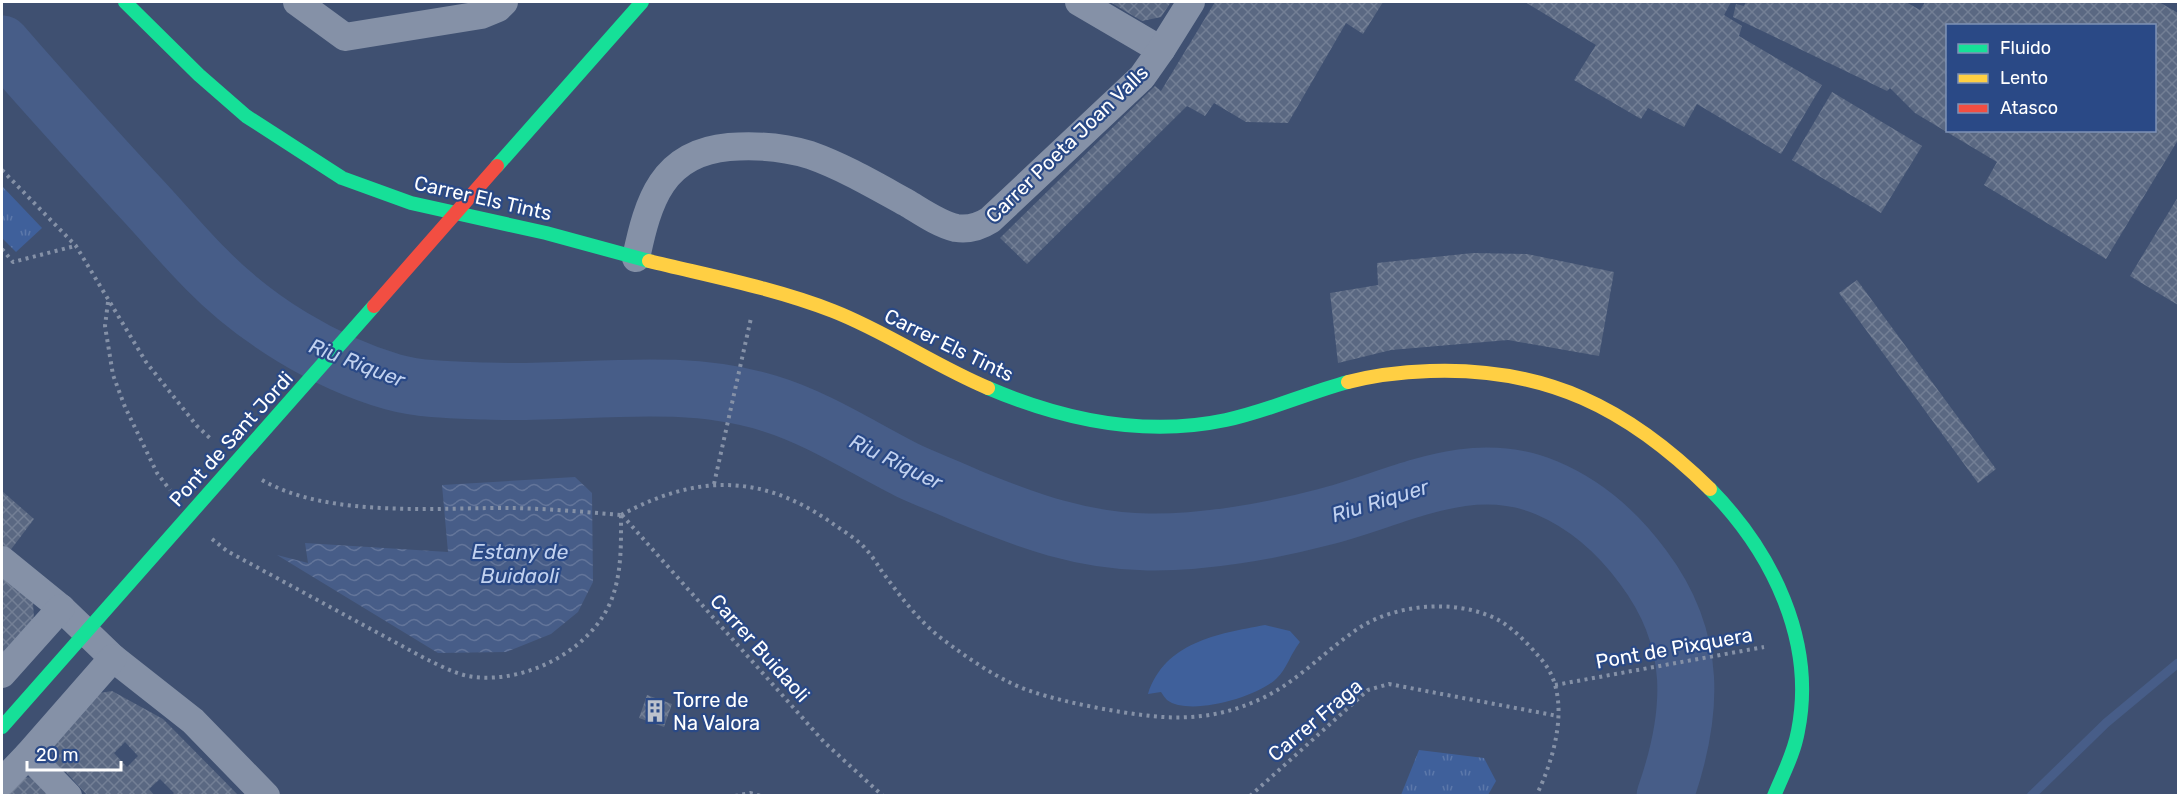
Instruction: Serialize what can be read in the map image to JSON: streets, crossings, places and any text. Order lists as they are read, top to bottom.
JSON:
{
  "streets": {
    "street": ["Carrer Poeta Joan Valls", "Carrer Els Tints", "Pont de Sant Jordi"],
    "path": ["Carrer Buidaoli", "Pont de Pixquera", "Carrer Fraga"]
  },
  "crossings": [
    ["Carrer Poeta Joan Valls", "Carrer Els Tints"],
    ["Carrer Els Tints", "Pont de Pixquera"]
  ],
  "water": ["Riu Riquer", "Estany de Buidaoli"],
  "places": {
    "building": ["Torre de Na Valora"]
  },
  "legend": ["Fluido", "Lento", "Atasco"],
  "scale_bar": "20 m"
}
